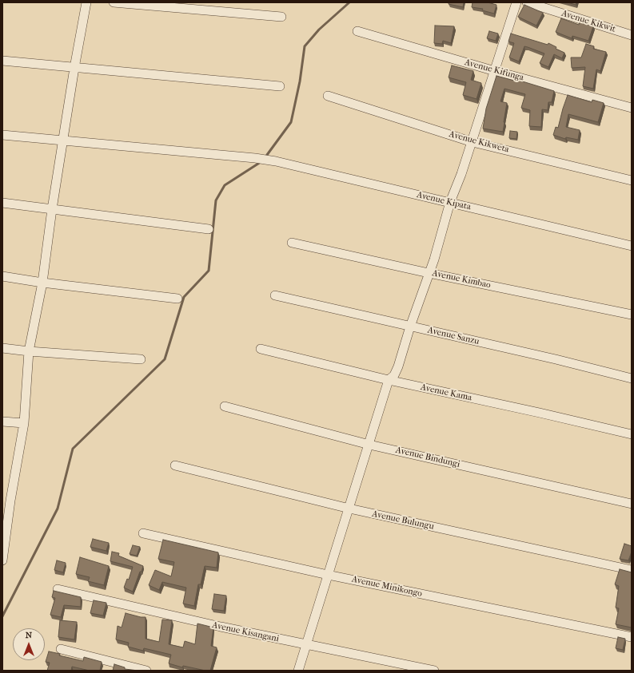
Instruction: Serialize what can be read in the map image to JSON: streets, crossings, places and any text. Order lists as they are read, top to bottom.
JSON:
{
  "streets": {
    "street": [
      "Avenue Kikwit",
      "Avenue Kifunga",
      "Avenue Kikweta",
      "Avenue Kipata",
      "Avenue Kimbao",
      "Avenue Sanzu",
      "Avenue Kama",
      "Avenue Bindungi",
      "Avenue Bulungu",
      "Avenue Minikongo",
      "Avenue Kisangani"
    ]
  },
  "north": "top"
}
